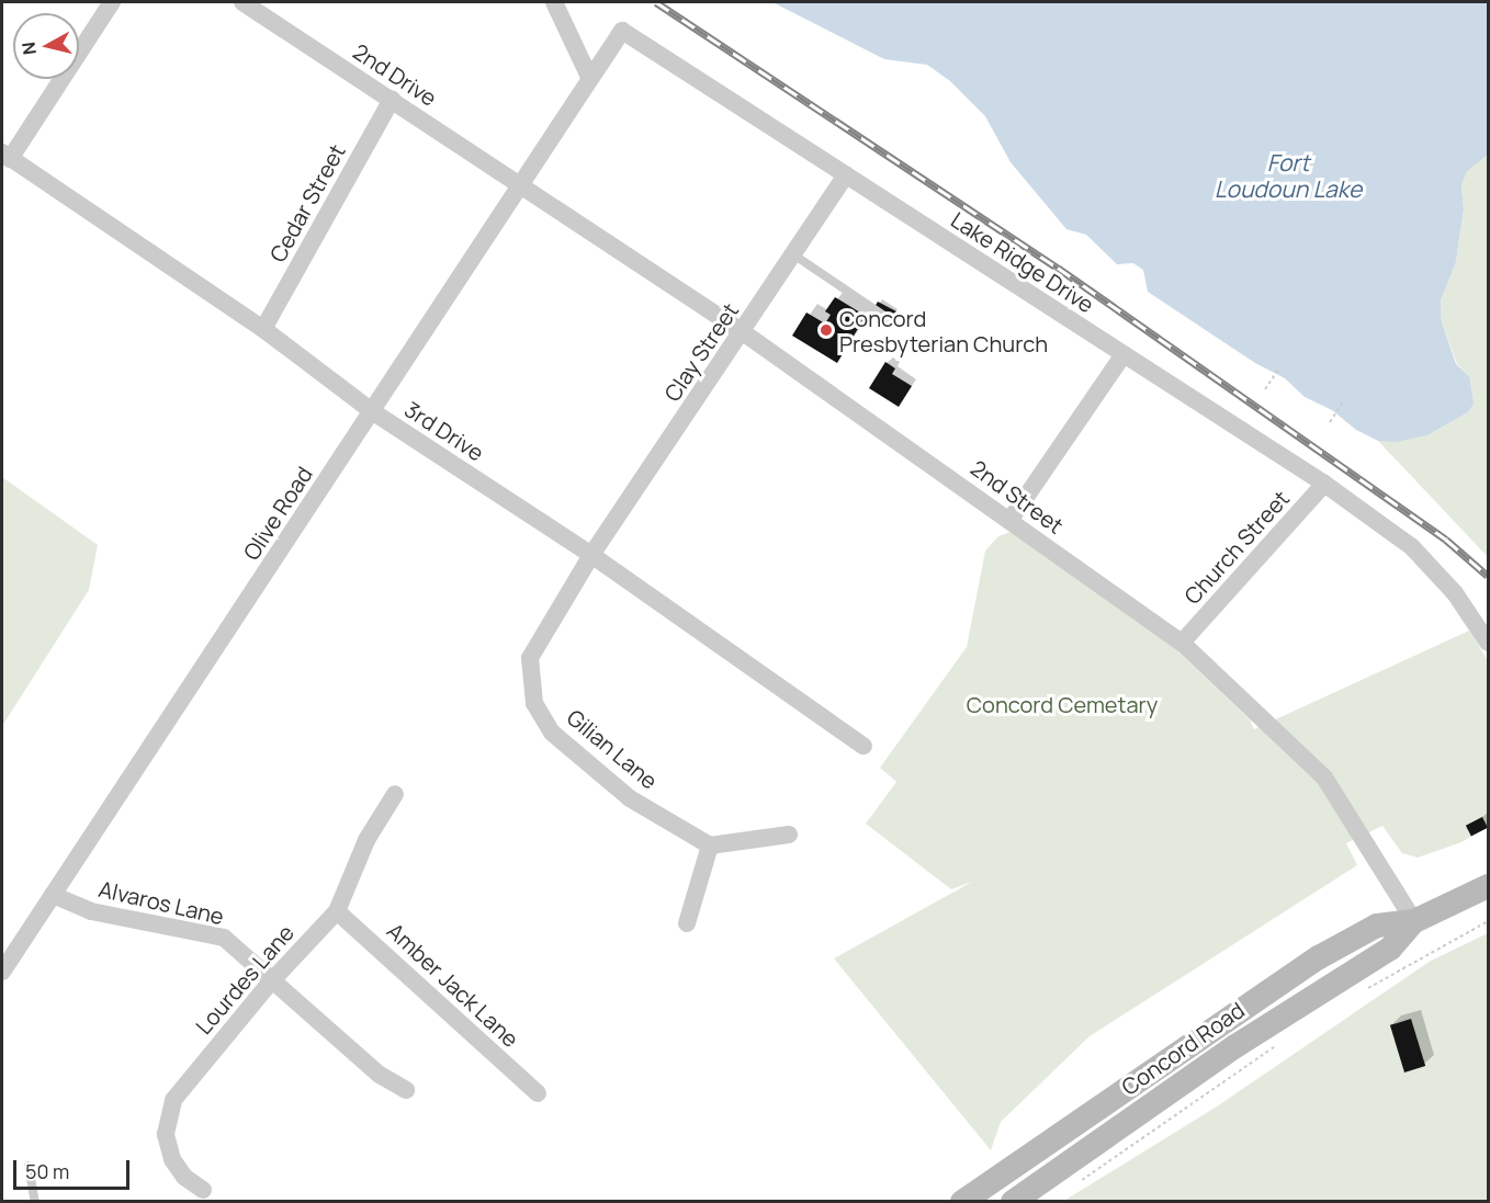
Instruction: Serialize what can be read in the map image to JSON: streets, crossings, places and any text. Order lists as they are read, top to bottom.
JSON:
{
  "streets": {
    "main road": ["Concord Road"],
    "street": [
      "2nd Drive",
      "Cedar Street",
      "Lake Ridge Drive",
      "Clay Street",
      "3rd Drive",
      "2nd Street",
      "Olive Road",
      "Church Street",
      "Gilian Lane",
      "Alvaros Lane",
      "Lourdes Lane",
      "Amber Jack Lane"
    ]
  },
  "crossings": [
    ["2nd Drive", "Cedar Street"],
    ["2nd Drive", "2nd Street"],
    ["2nd Drive", "Olive Road"],
    ["Cedar Street", "3rd Drive"],
    ["Lake Ridge Drive", "Clay Street"],
    ["Lake Ridge Drive", "Olive Road"],
    ["Lake Ridge Drive", "Church Street"],
    ["Clay Street", "3rd Drive"],
    ["Clay Street", "2nd Street"],
    ["Clay Street", "Gilian Lane"],
    ["3rd Drive", "Olive Road"],
    ["3rd Drive", "Gilian Lane"],
    ["2nd Street", "Olive Road"],
    ["2nd Street", "Church Street"],
    ["2nd Street", "Concord Road"],
    ["Olive Road", "Alvaros Lane"],
    ["Alvaros Lane", "Lourdes Lane"],
    ["Lourdes Lane", "Amber Jack Lane"]
  ],
  "water": ["Fort Loudoun Lake"],
  "parks": ["Concord Cemetary"],
  "places": ["Concord Presbyterian Church"],
  "scale_bar": "50 m",
  "north": "left"
}
